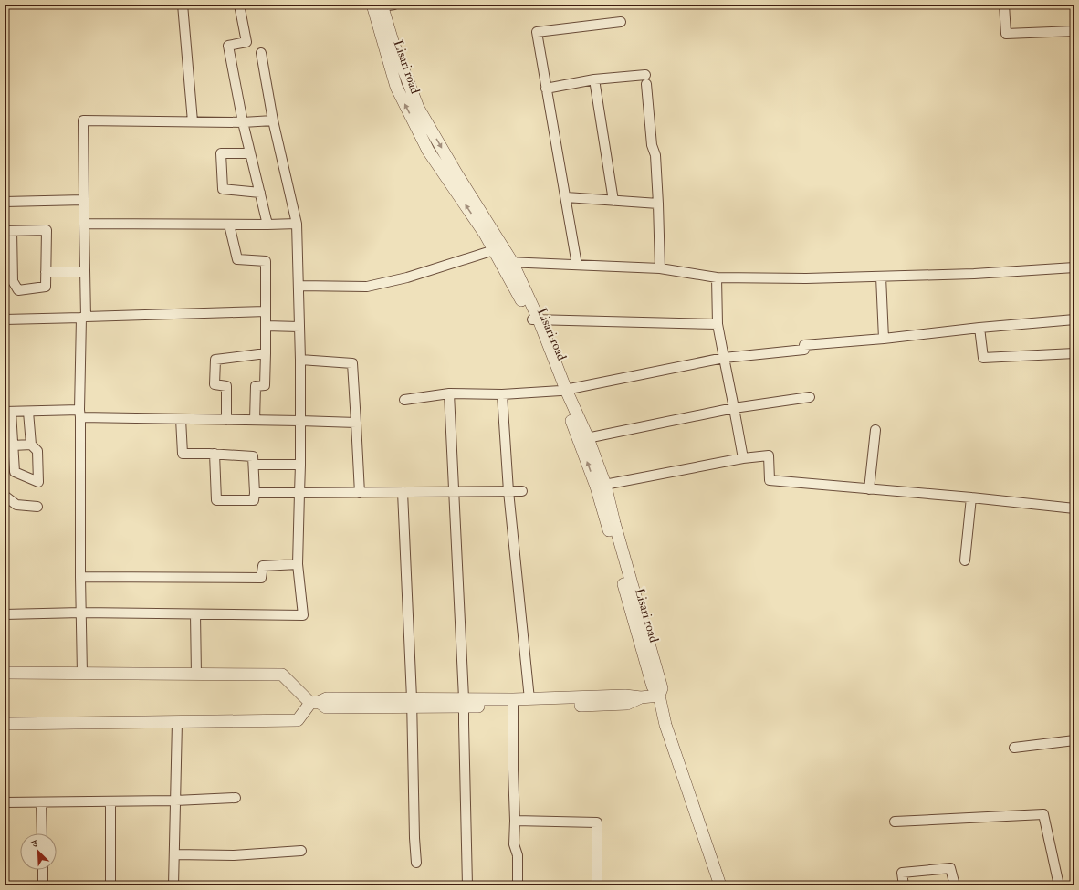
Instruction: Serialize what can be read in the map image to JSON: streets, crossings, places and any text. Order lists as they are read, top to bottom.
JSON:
{
  "streets": {
    "street": ["Lisari road"]
  },
  "north": "top left"
}
